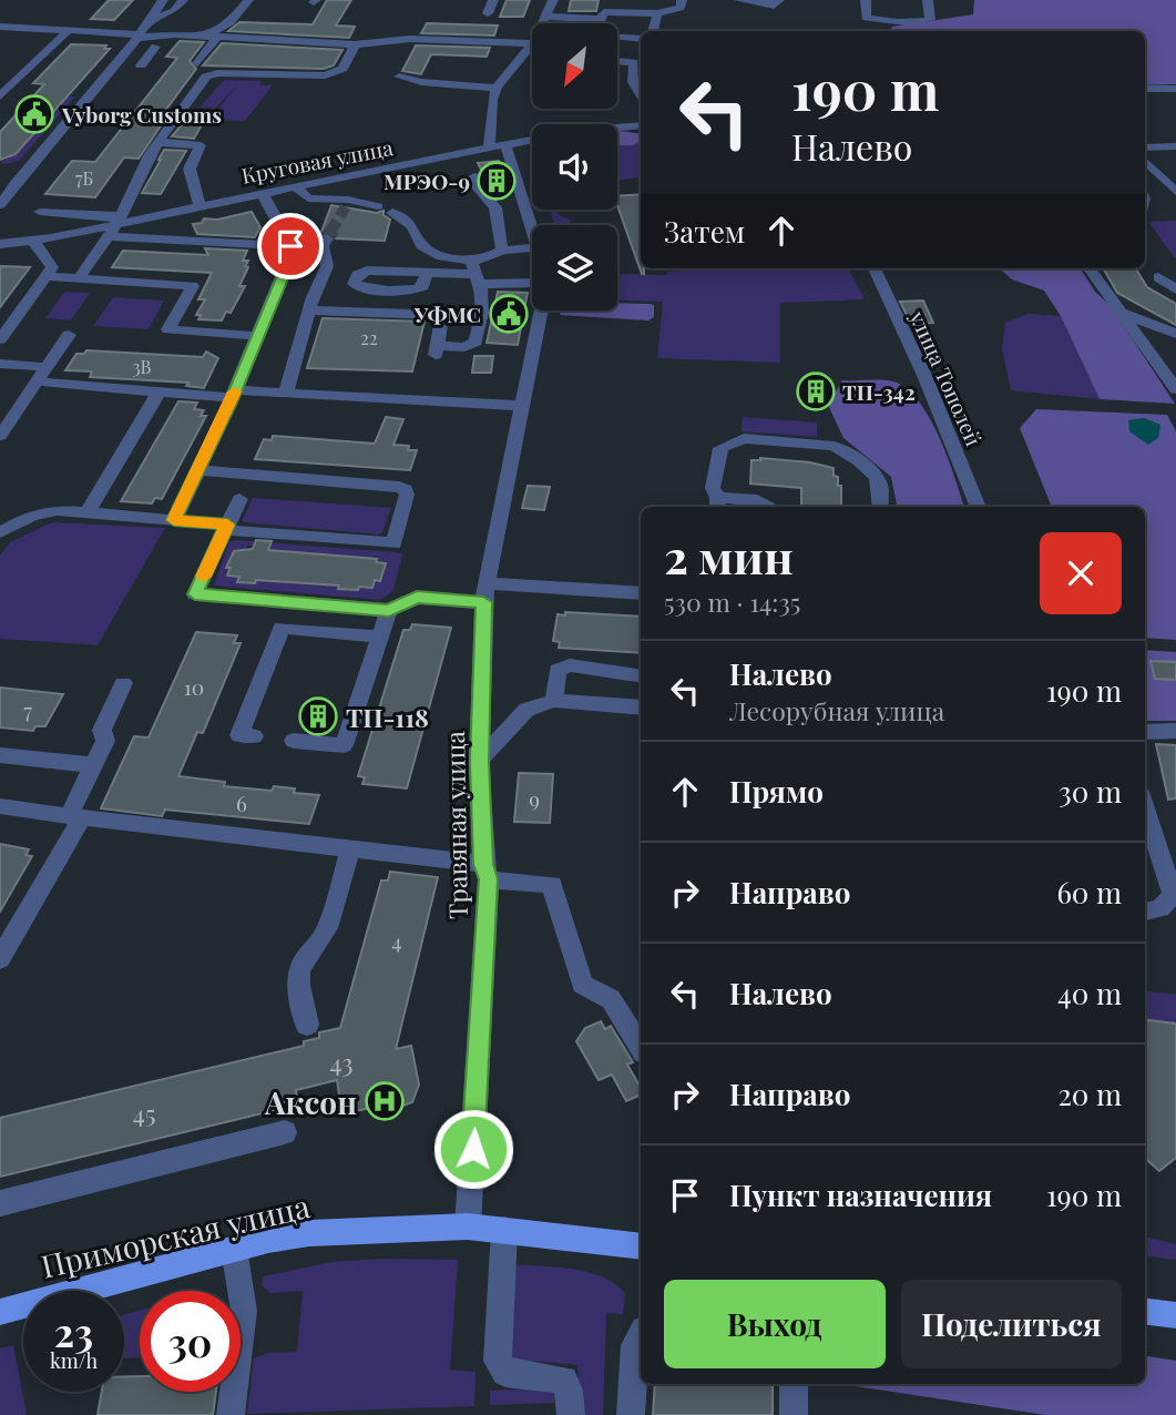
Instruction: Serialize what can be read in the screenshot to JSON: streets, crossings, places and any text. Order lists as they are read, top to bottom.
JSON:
{
  "streets": {
    "main road": ["Приморская улица"],
    "street": ["Круговая улица", "улица Тополей", "Травяная улица"]
  },
  "crossings": [
    ["Круговая улица", "Травяная улица"],
    ["Травяная улица", "Приморская улица"]
  ],
  "places": {
    "public building": ["Vyborg Customs", "УФМС"],
    "building": ["МРЭО-9", "ТП-342", "ТП-118"],
    "hospital": ["Аксон"]
  },
  "house_numbers": [
    "7Б",
    "22",
    "3В",
    "10",
    "7",
    "9",
    "6",
    "4",
    "43",
    "45"
  ],
  "north": "bottom left",
  "page": {
    "turn": ["190 m", "Налево"],
    "then": "Затем",
    "heading": ["2 мин", "530 m · 14:35"],
    "list": [
      {
        "name": "Налево",
        "note": "Лесорубная улица",
        "value": "190 m"
      },
      {
        "name": "Прямо",
        "value": "30 m"
      },
      {
        "name": "Направо",
        "value": "60 m"
      },
      {
        "name": "Налево",
        "value": "40 m"
      },
      {
        "name": "Направо",
        "value": "20 m"
      },
      {
        "name": "Пункт назначения",
        "value": "190 m"
      }
    ],
    "buttons": ["Выход", "Поделиться"],
    "speed": "23 km/h",
    "limit": "30"
  }
}
